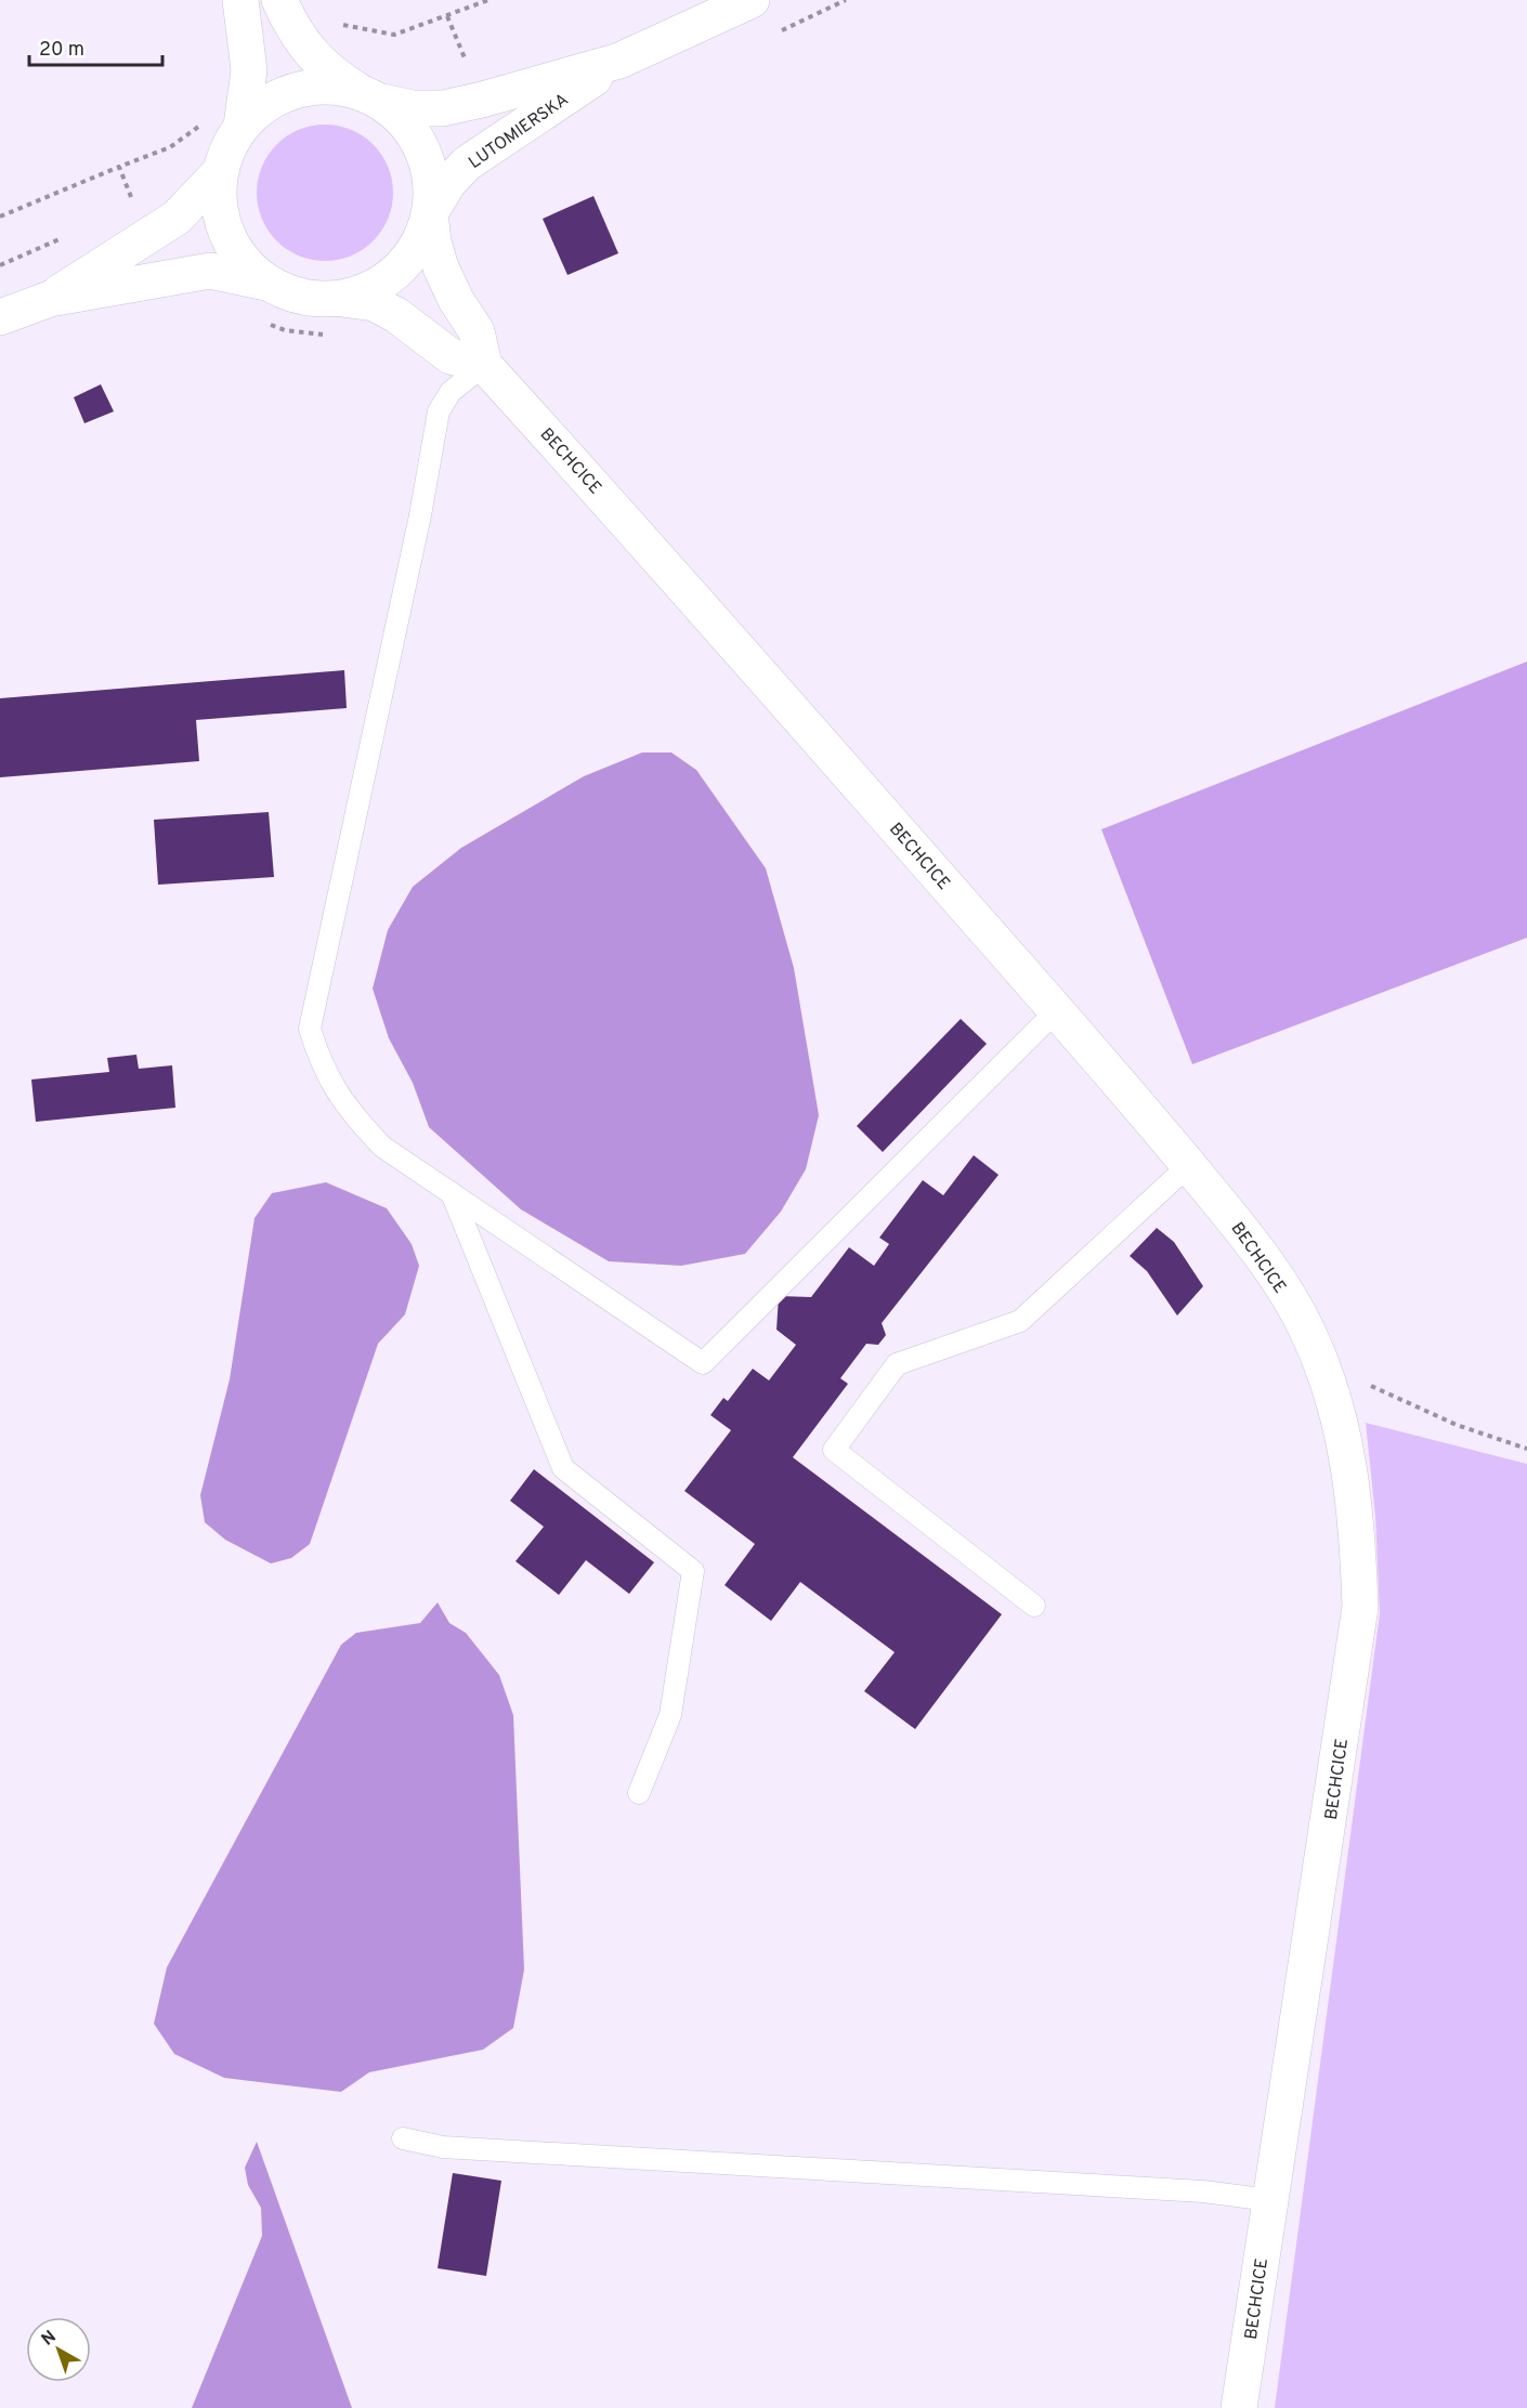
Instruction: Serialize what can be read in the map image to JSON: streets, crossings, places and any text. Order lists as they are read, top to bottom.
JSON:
{
  "streets": {
    "street": ["LUTOMIERSKA", "BECHCICE"]
  },
  "crossings": [
    ["LUTOMIERSKA", "BECHCICE"]
  ],
  "scale_bar": "20 m",
  "north": "top left"
}
